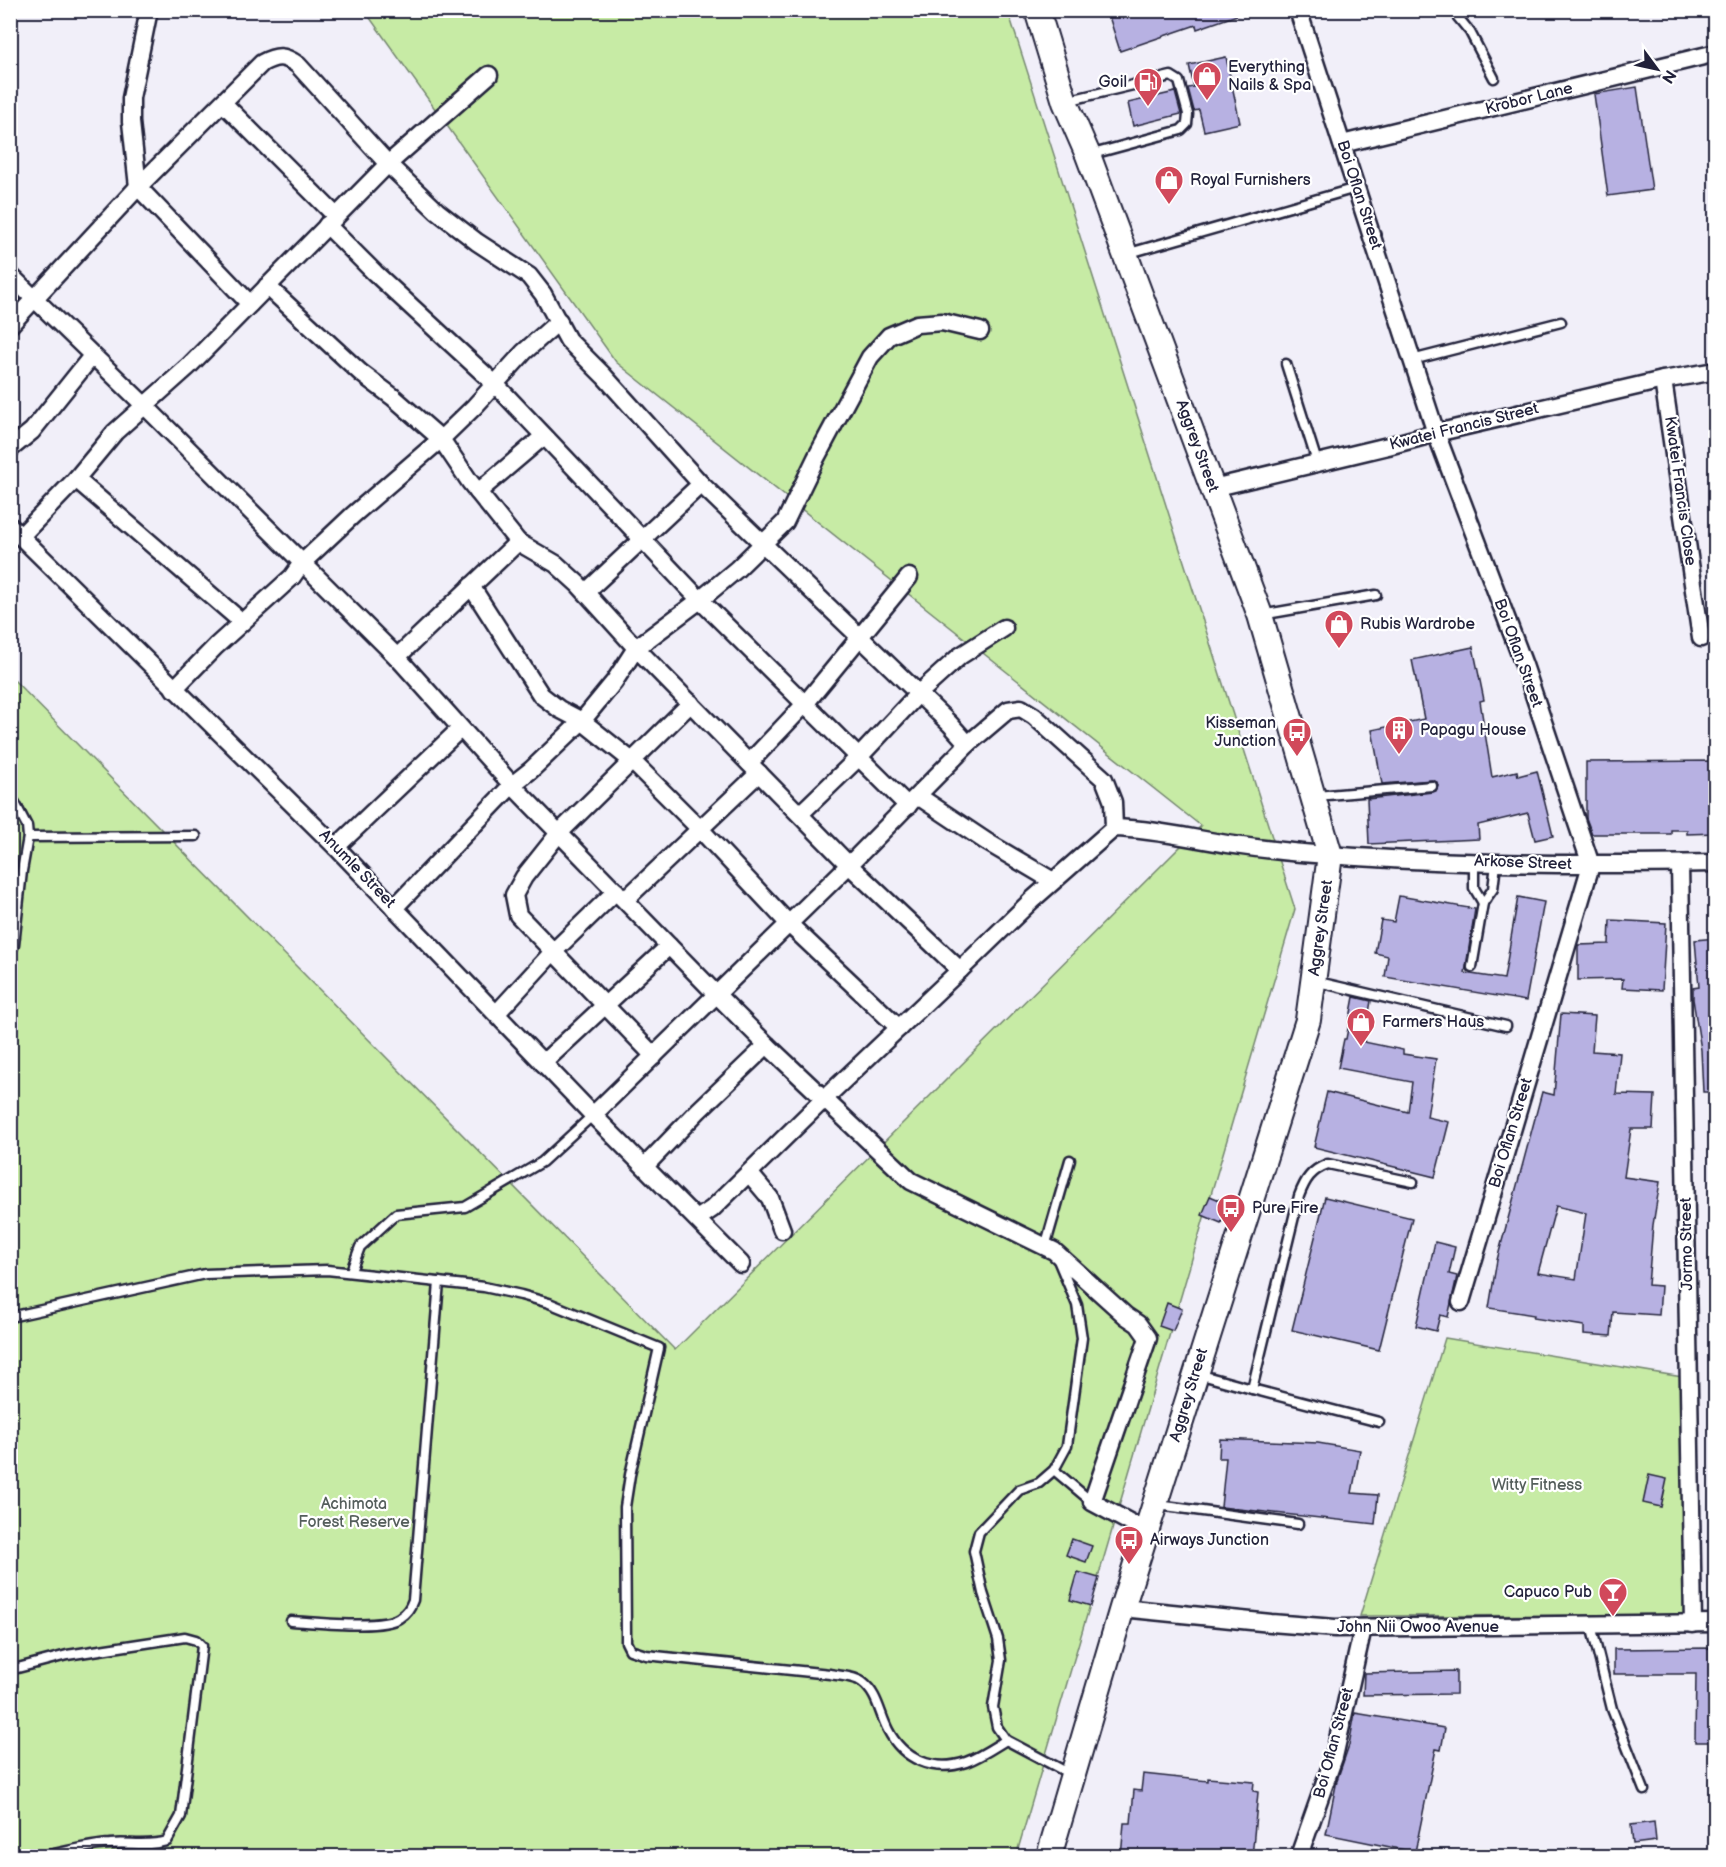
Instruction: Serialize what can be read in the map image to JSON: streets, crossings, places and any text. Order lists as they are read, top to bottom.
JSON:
{
  "streets": {
    "main road": ["Aggrey Street"],
    "street": [
      "Krobor Lane",
      "Boi Oflan Street",
      "Kwatei Francis Street",
      "Kwatei Francis Close",
      "Arkose Street",
      "Anumle Street",
      "Jormo Street",
      "John Nii Owoo Avenue"
    ]
  },
  "crossings": [
    ["Krobor Lane", "Boi Oflan Street"],
    ["Boi Oflan Street", "Kwatei Francis Street"],
    ["Boi Oflan Street", "Arkose Street"],
    ["Boi Oflan Street", "John Nii Owoo Avenue"],
    ["Kwatei Francis Street", "Aggrey Street"],
    ["Kwatei Francis Street", "Kwatei Francis Close"],
    ["Aggrey Street", "Arkose Street"],
    ["Aggrey Street", "John Nii Owoo Avenue"],
    ["Arkose Street", "Jormo Street"],
    ["Jormo Street", "John Nii Owoo Avenue"]
  ],
  "parks": ["Witty Fitness", "Achimota Forest Reserve"],
  "places": {
    "shop": [
      "Everything Nails & Spa",
      "Royal Furnishers",
      "Rubis Wardrobe",
      "Farmers Haus"
    ],
    "fuel station": ["Goil"],
    "building": ["Papagu House"],
    "bus stop": ["Kisseman Junction", "Pure Fire", "Airways Junction"],
    "bar": ["Capuco Pub"]
  },
  "north": "bottom right"
}
